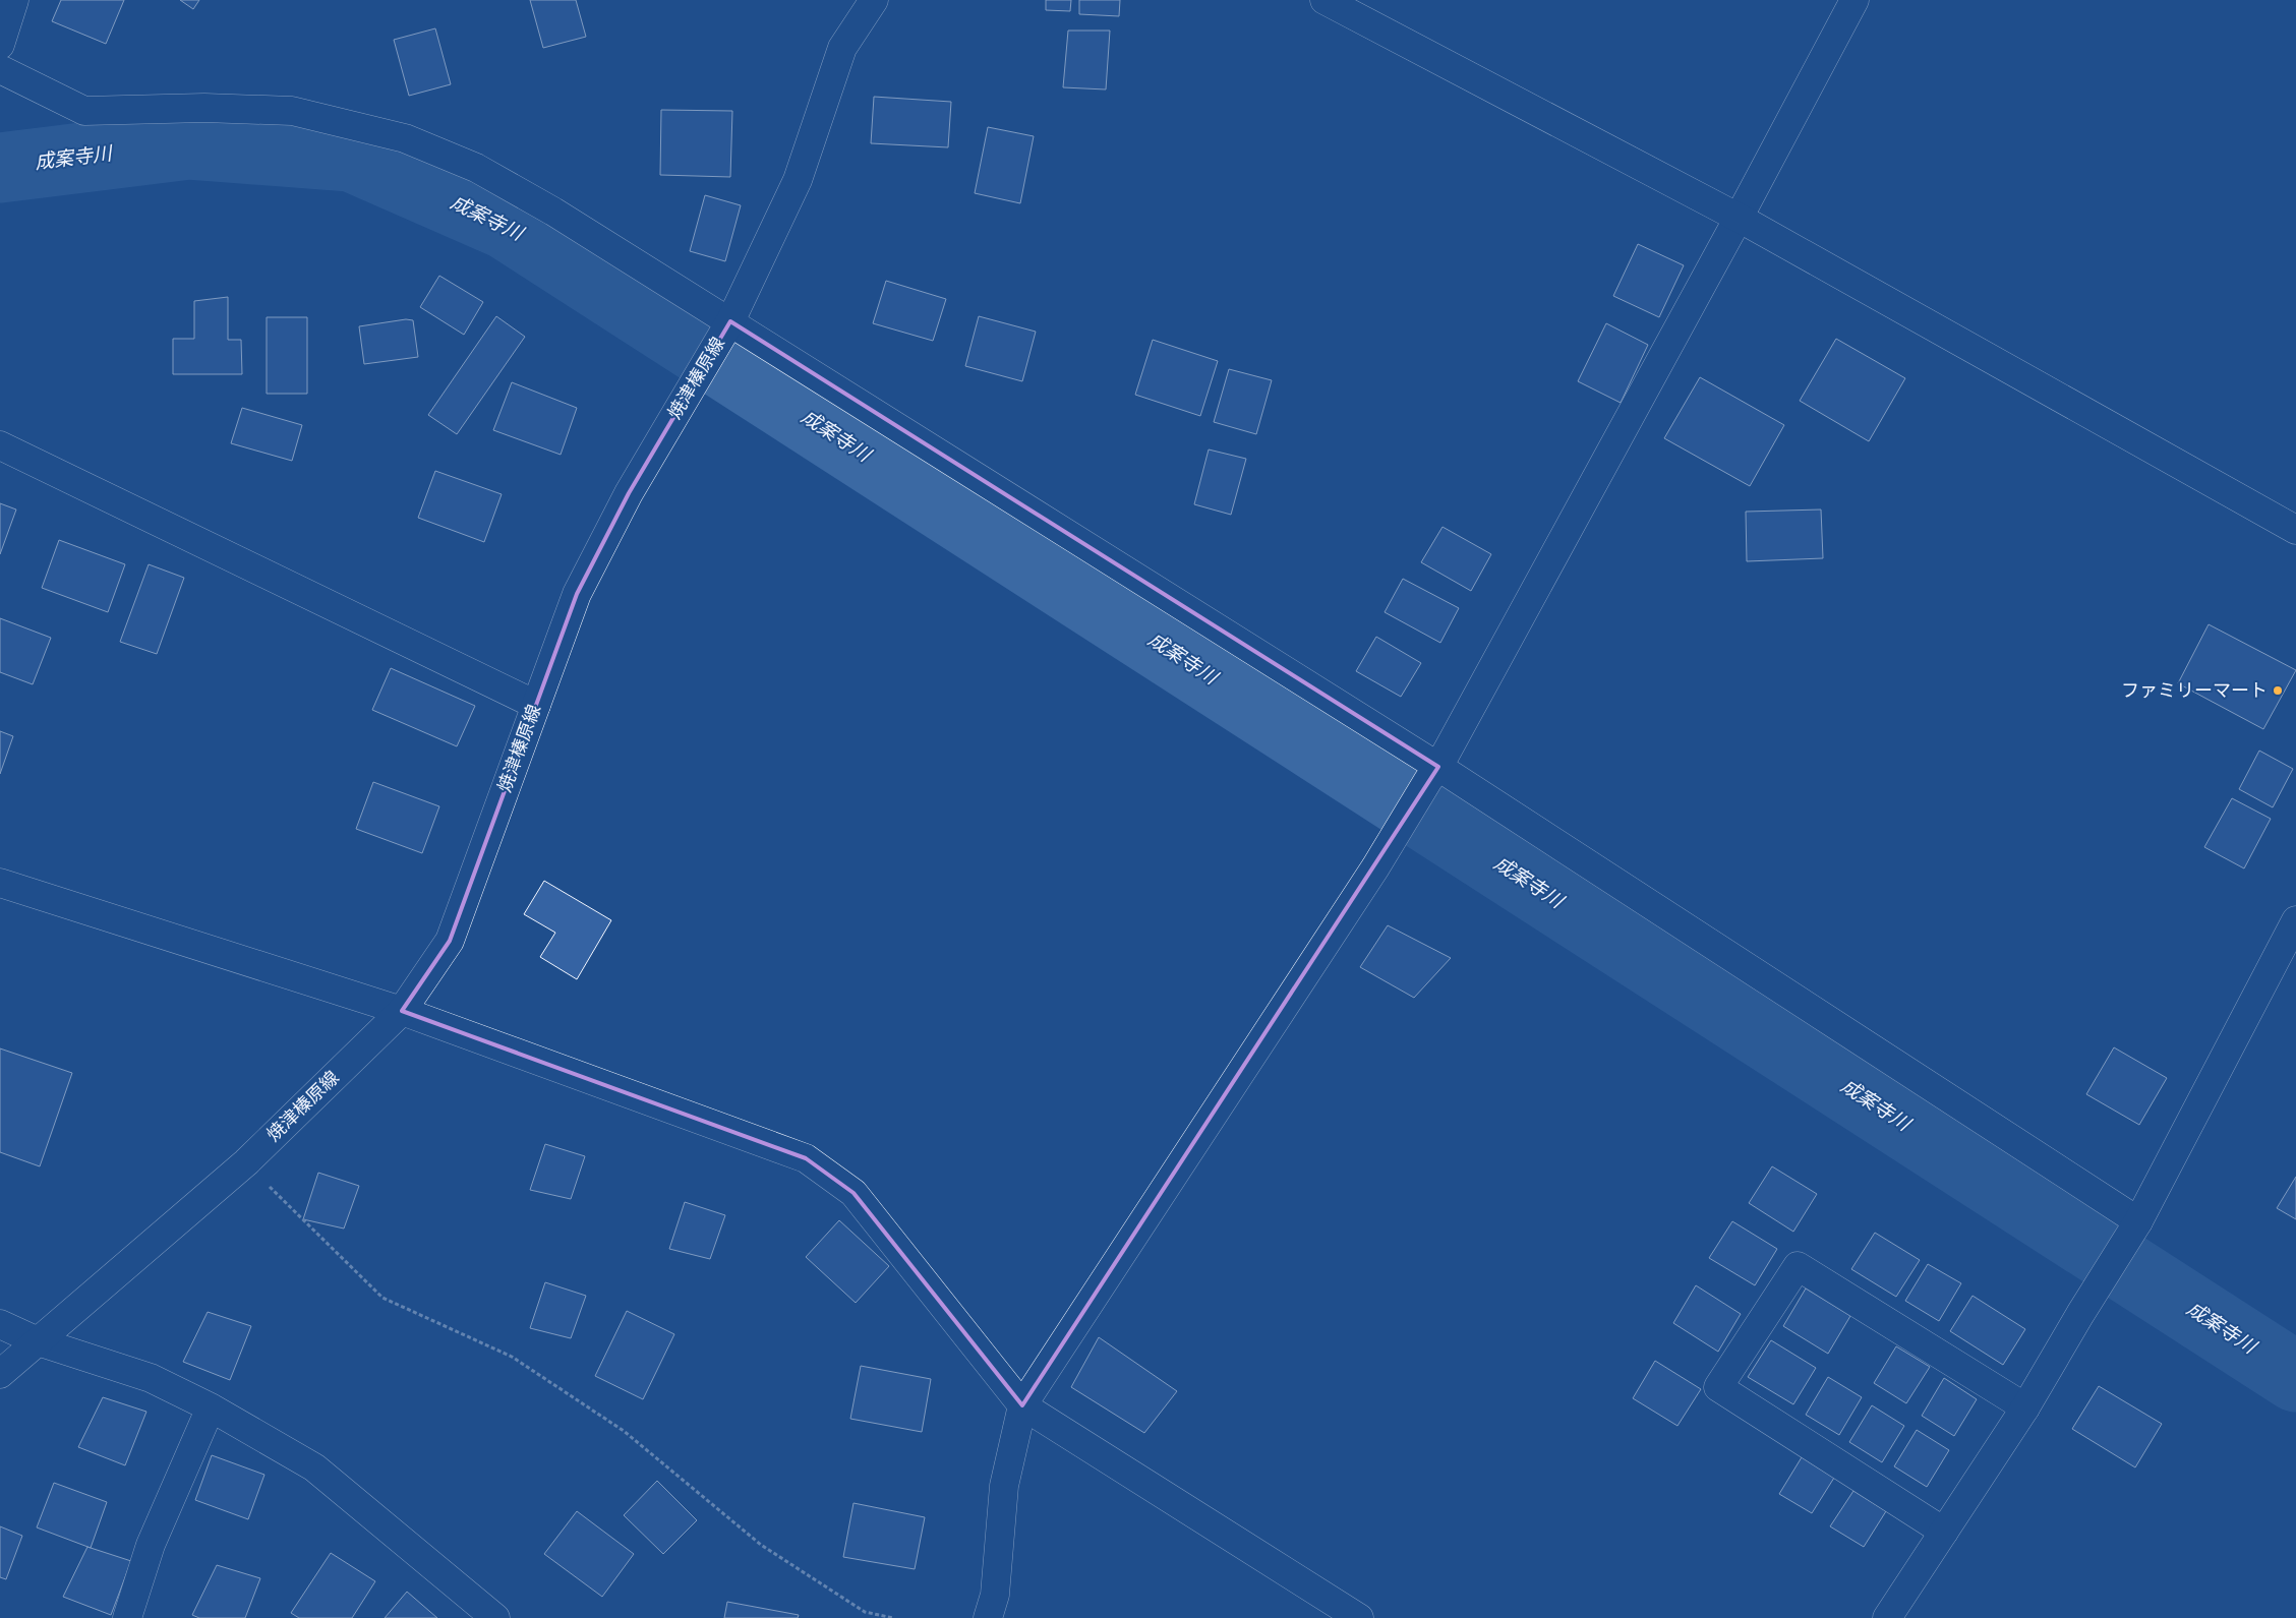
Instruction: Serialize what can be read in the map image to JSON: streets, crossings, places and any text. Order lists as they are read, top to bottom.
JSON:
{
  "streets": {
    "street": ["焼津榛原線"]
  },
  "water": ["成案寺川"],
  "places": ["ファミリーマート"]
}
